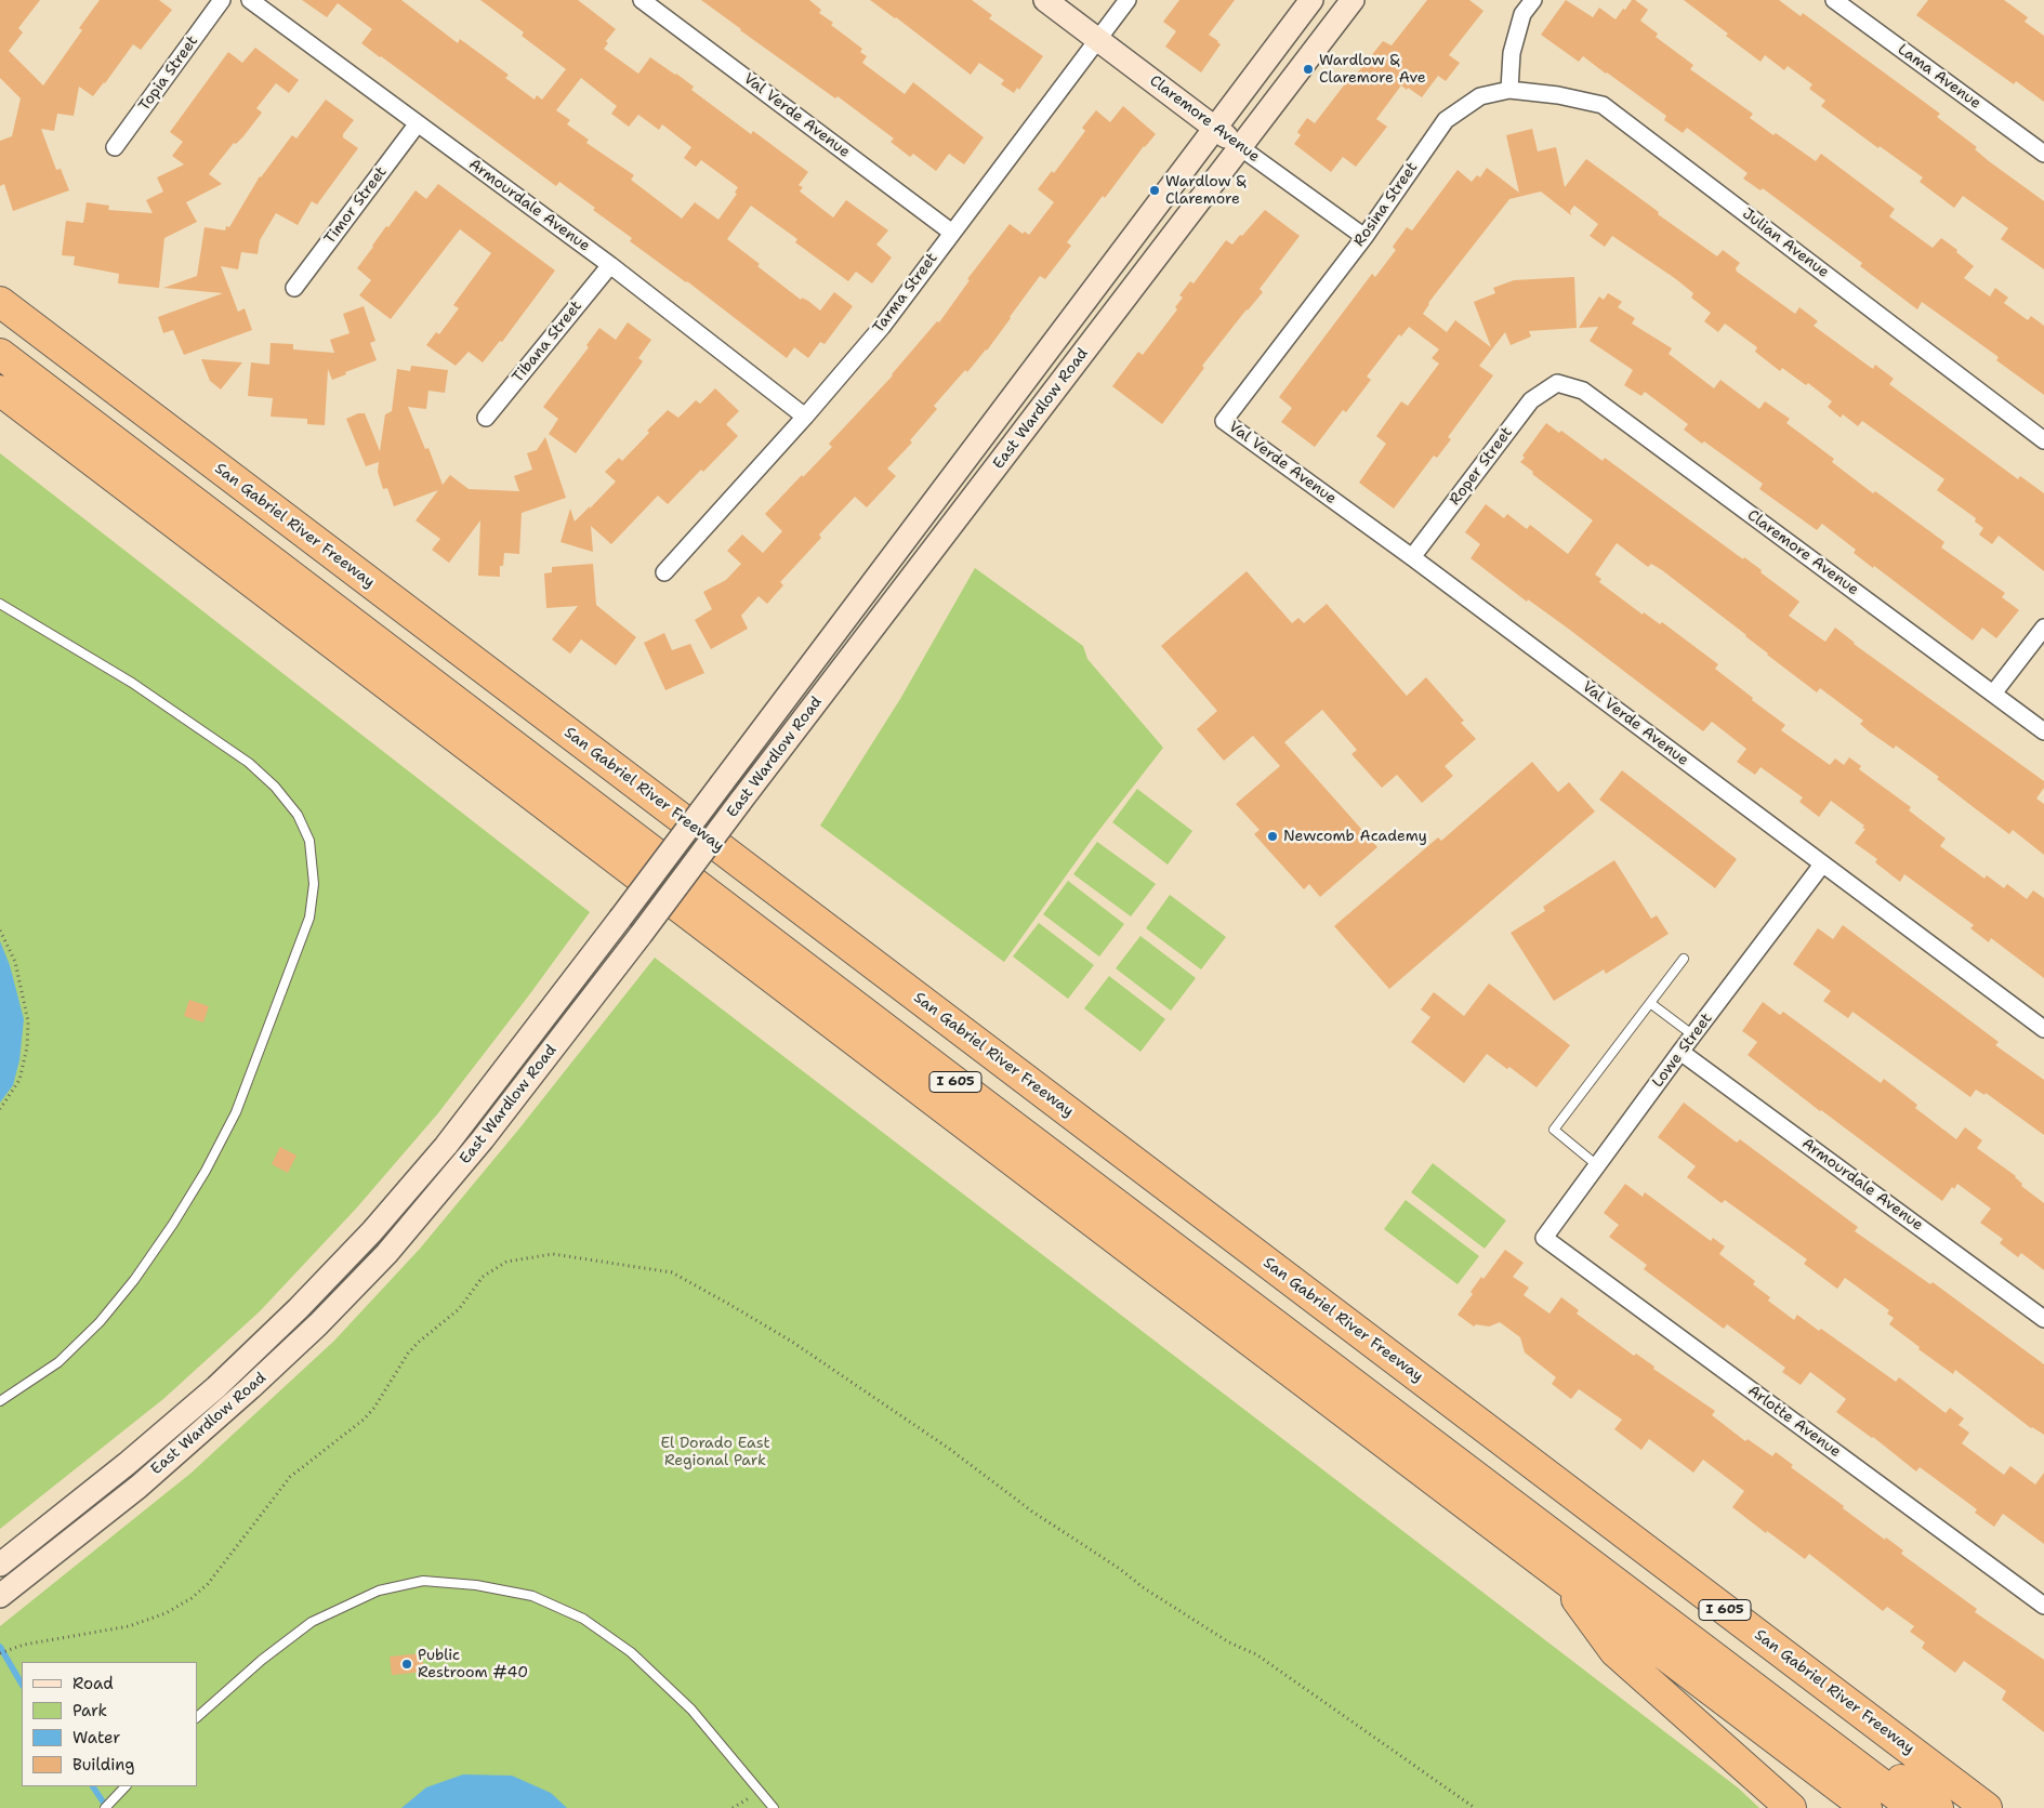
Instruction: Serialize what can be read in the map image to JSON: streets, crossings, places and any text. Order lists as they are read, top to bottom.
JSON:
{
  "streets": {
    "highway": ["San Gabriel River Freeway", "I 605"],
    "main road": ["Claremore Avenue", "East Wardlow Road"],
    "street": [
      "Topia Street",
      "Lama Avenue",
      "Val Verde Avenue",
      "Rosina Street",
      "Timor Street",
      "Armourdale Avenue",
      "Julian Avenue",
      "Tarma Street",
      "Tibana Street",
      "Roper Street",
      "Lowe Street",
      "Arlotte Avenue"
    ]
  },
  "crossings": [
    ["Val Verde Avenue", "Rosina Street"],
    ["Val Verde Avenue", "Tarma Street"],
    ["Val Verde Avenue", "Roper Street"],
    ["Val Verde Avenue", "Lowe Street"],
    ["Claremore Avenue", "Rosina Street"],
    ["Claremore Avenue", "Tarma Street"],
    ["Claremore Avenue", "East Wardlow Road"],
    ["Claremore Avenue", "Roper Street"],
    ["Rosina Street", "Julian Avenue"],
    ["Timor Street", "Armourdale Avenue"],
    ["Armourdale Avenue", "Tarma Street"],
    ["Armourdale Avenue", "Tibana Street"],
    ["Armourdale Avenue", "Lowe Street"],
    ["San Gabriel River Freeway", "I 605"],
    ["Lowe Street", "Arlotte Avenue"]
  ],
  "parks": ["El Dorado East Regional Park"],
  "places": [
    "Wardlow & Claremore Ave",
    "Wardlow & Claremore",
    "Newcomb Academy",
    "Public Restroom #40"
  ],
  "legend": [
    "Road",
    "Park",
    "Water",
    "Building"
  ]
}
